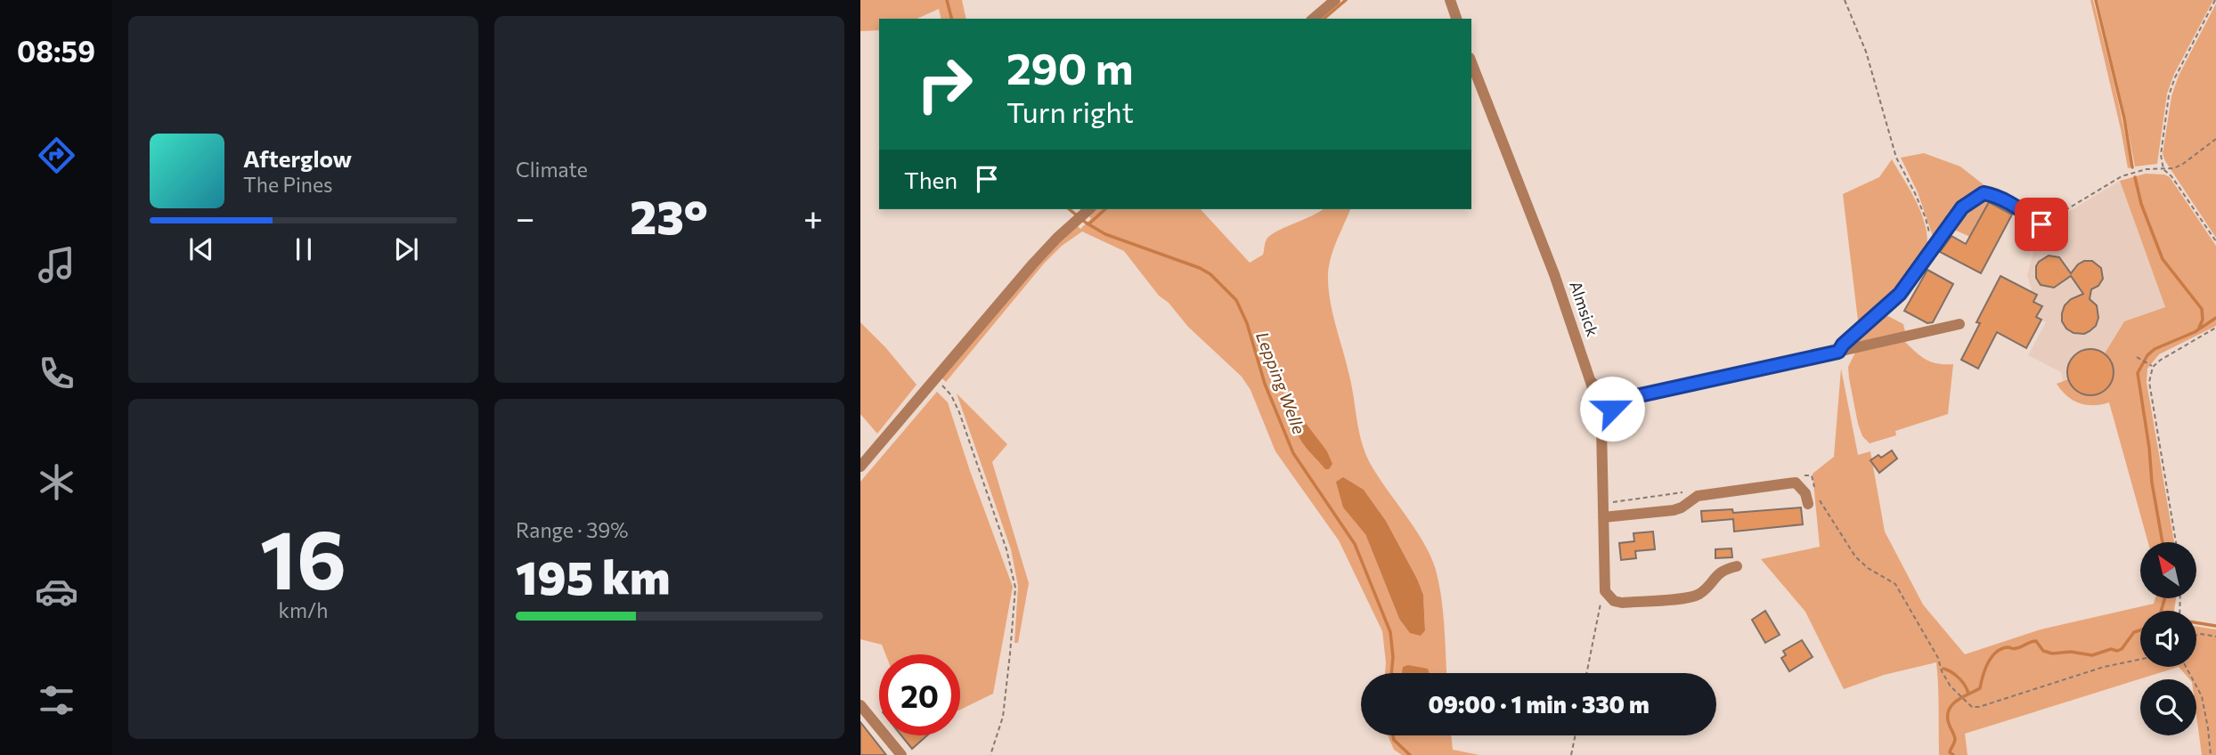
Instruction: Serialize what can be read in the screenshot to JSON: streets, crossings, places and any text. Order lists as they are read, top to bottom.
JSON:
{
  "streets": {
    "street": ["Almsick"]
  },
  "water": ["Lepping Welle"],
  "north": "top left",
  "page": {
    "tabs": "08:59",
    "tile": [
      "Climate",
      ["16", "km/h"],
      ["Range · 39%", "195 km"]
    ],
    "turn": ["290 m", "Turn right"],
    "song": ["Afterglow", "The Pines"],
    "then": "Then",
    "heat": ["−", "23°", "+"],
    "limit": "20",
    "trip": "09:00 · 1 min · 330 m"
  }
}
